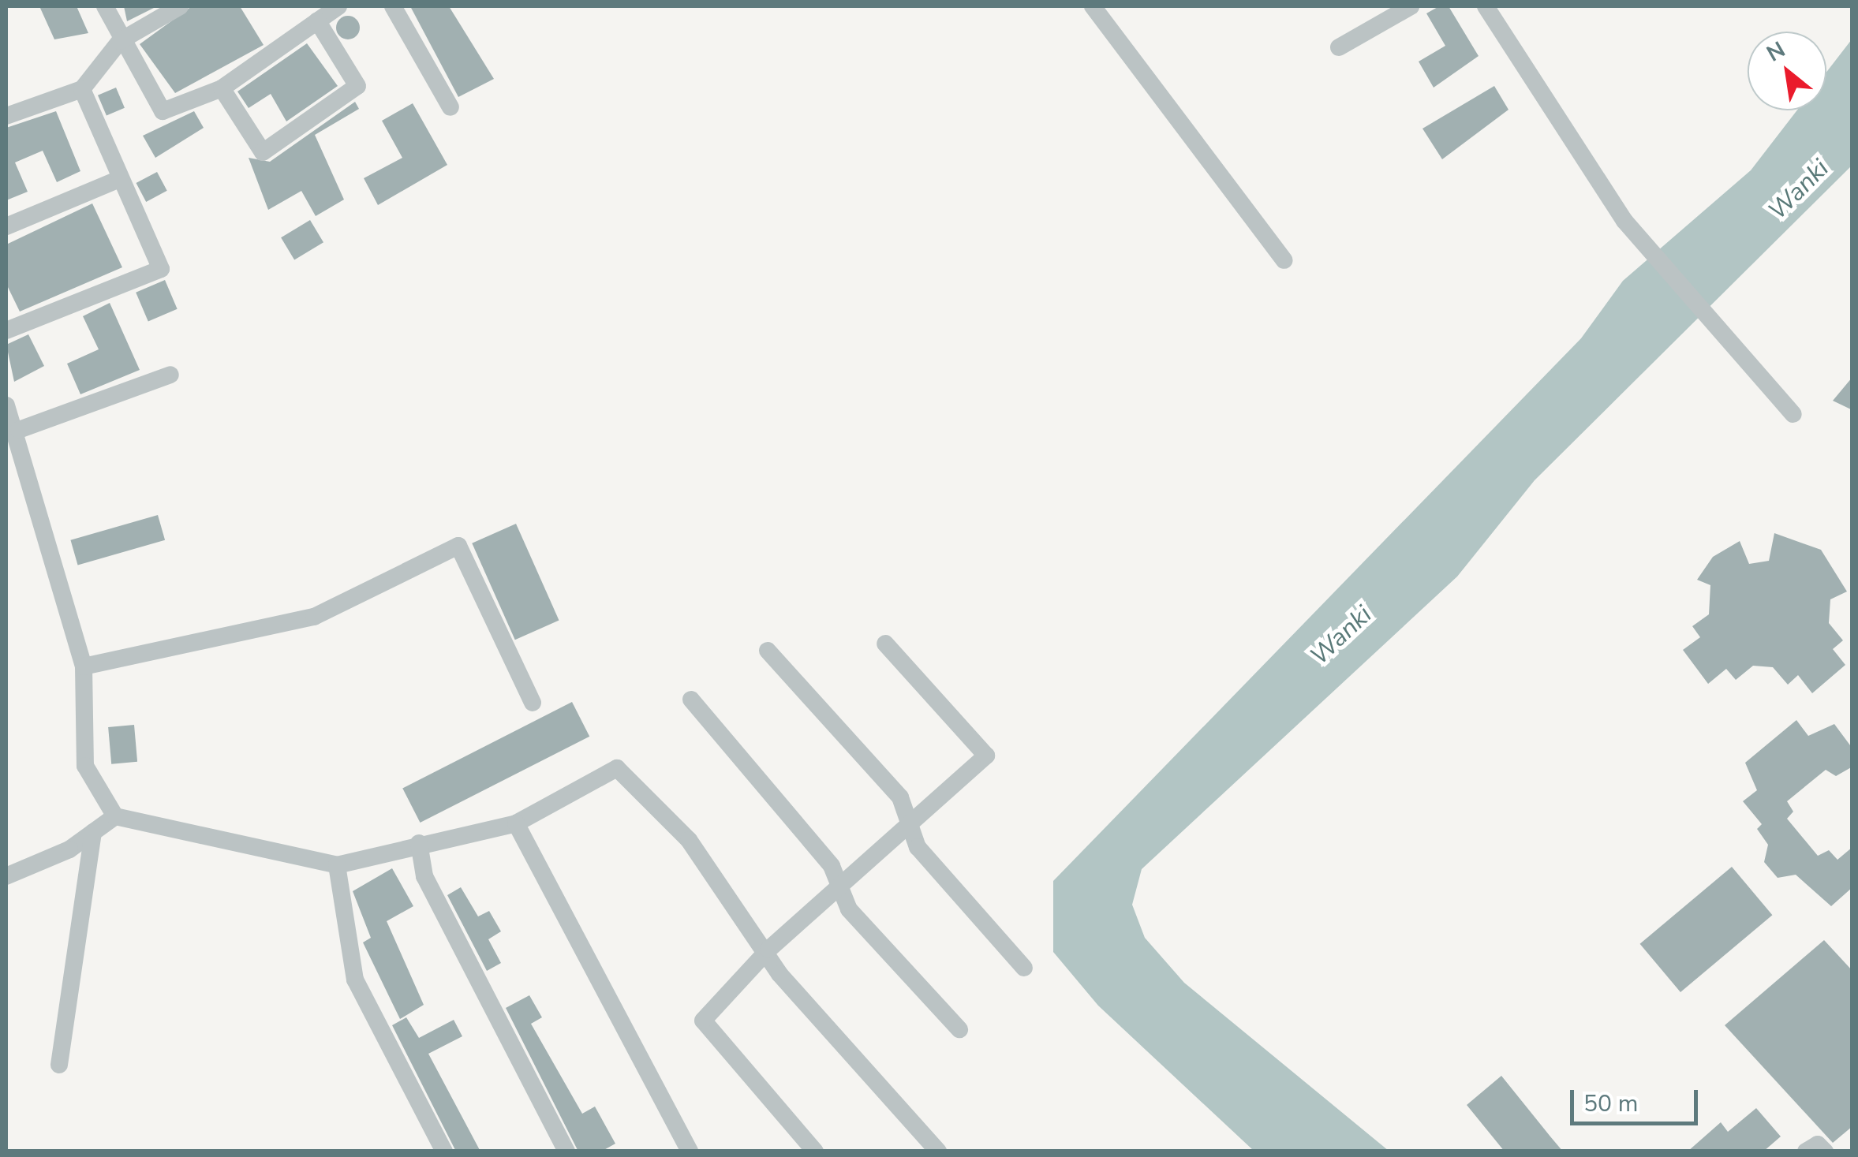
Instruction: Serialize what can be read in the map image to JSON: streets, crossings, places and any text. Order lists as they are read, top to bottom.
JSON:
{
  "water": ["Wanki"],
  "scale_bar": "50 m",
  "north": "top left"
}
